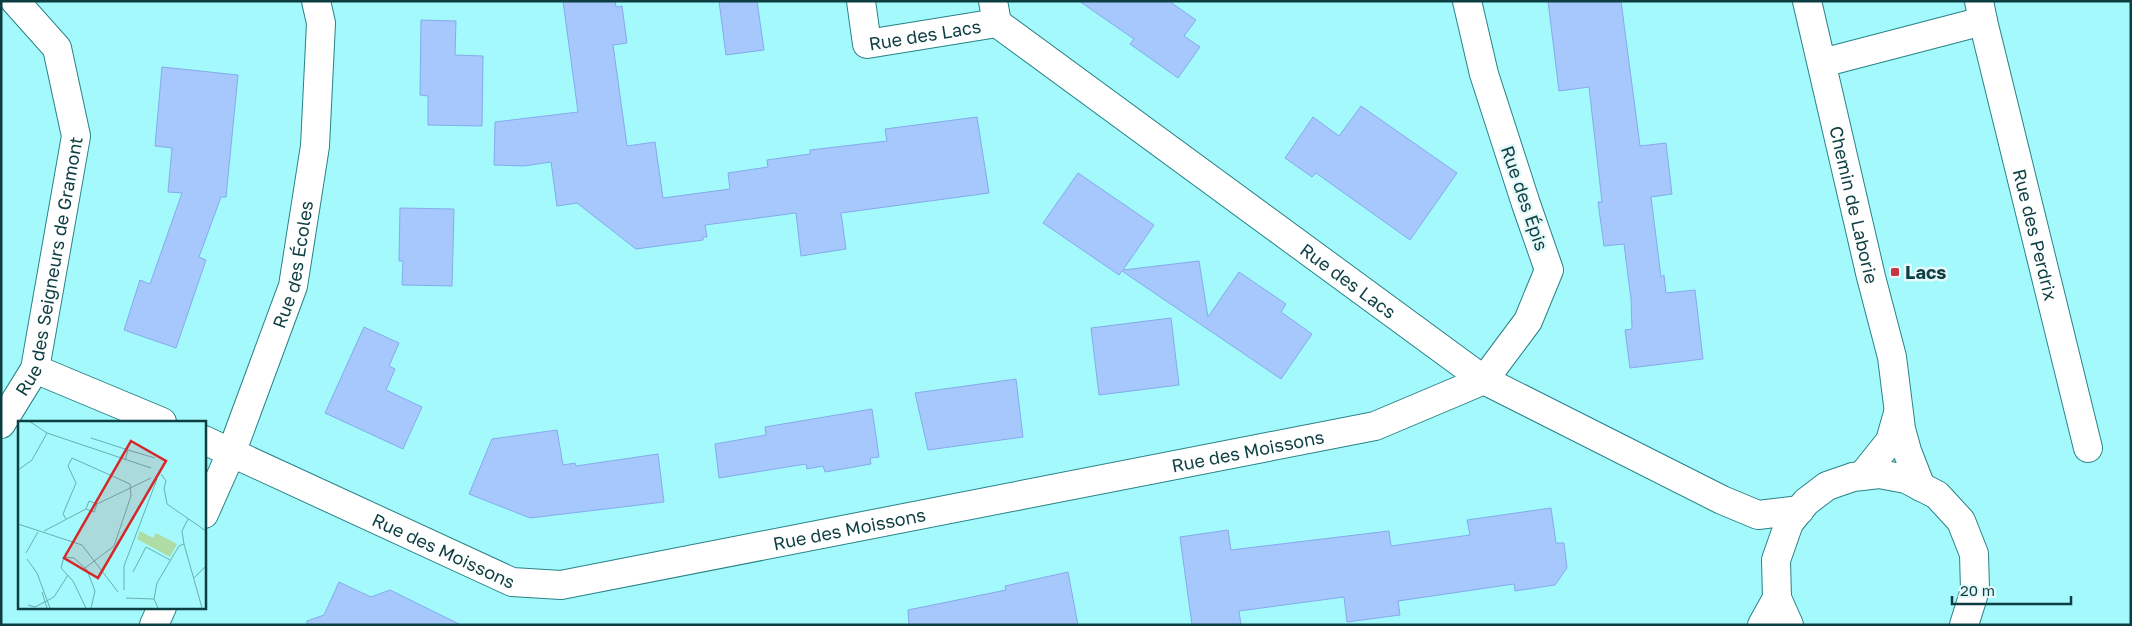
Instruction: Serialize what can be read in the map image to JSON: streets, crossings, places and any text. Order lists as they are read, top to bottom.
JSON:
{
  "streets": {
    "street": [
      "Rue des Lacs",
      "Rue des Épis",
      "Chemin de Laborie",
      "Rue des Perdrix",
      "Rue des Écoles",
      "Rue des Seigneurs de Gramont",
      "Rue des Moissons"
    ]
  },
  "crossings": [
    ["Rue des Lacs", "Rue des Épis"],
    ["Rue des Lacs", "Rue des Moissons"],
    ["Rue des Épis", "Rue des Moissons"],
    ["Chemin de Laborie", "Rue des Perdrix"],
    ["Rue des Écoles", "Rue des Moissons"]
  ],
  "places": {
    "transit": ["Lacs"]
  },
  "scale_bar": "20 m"
}
